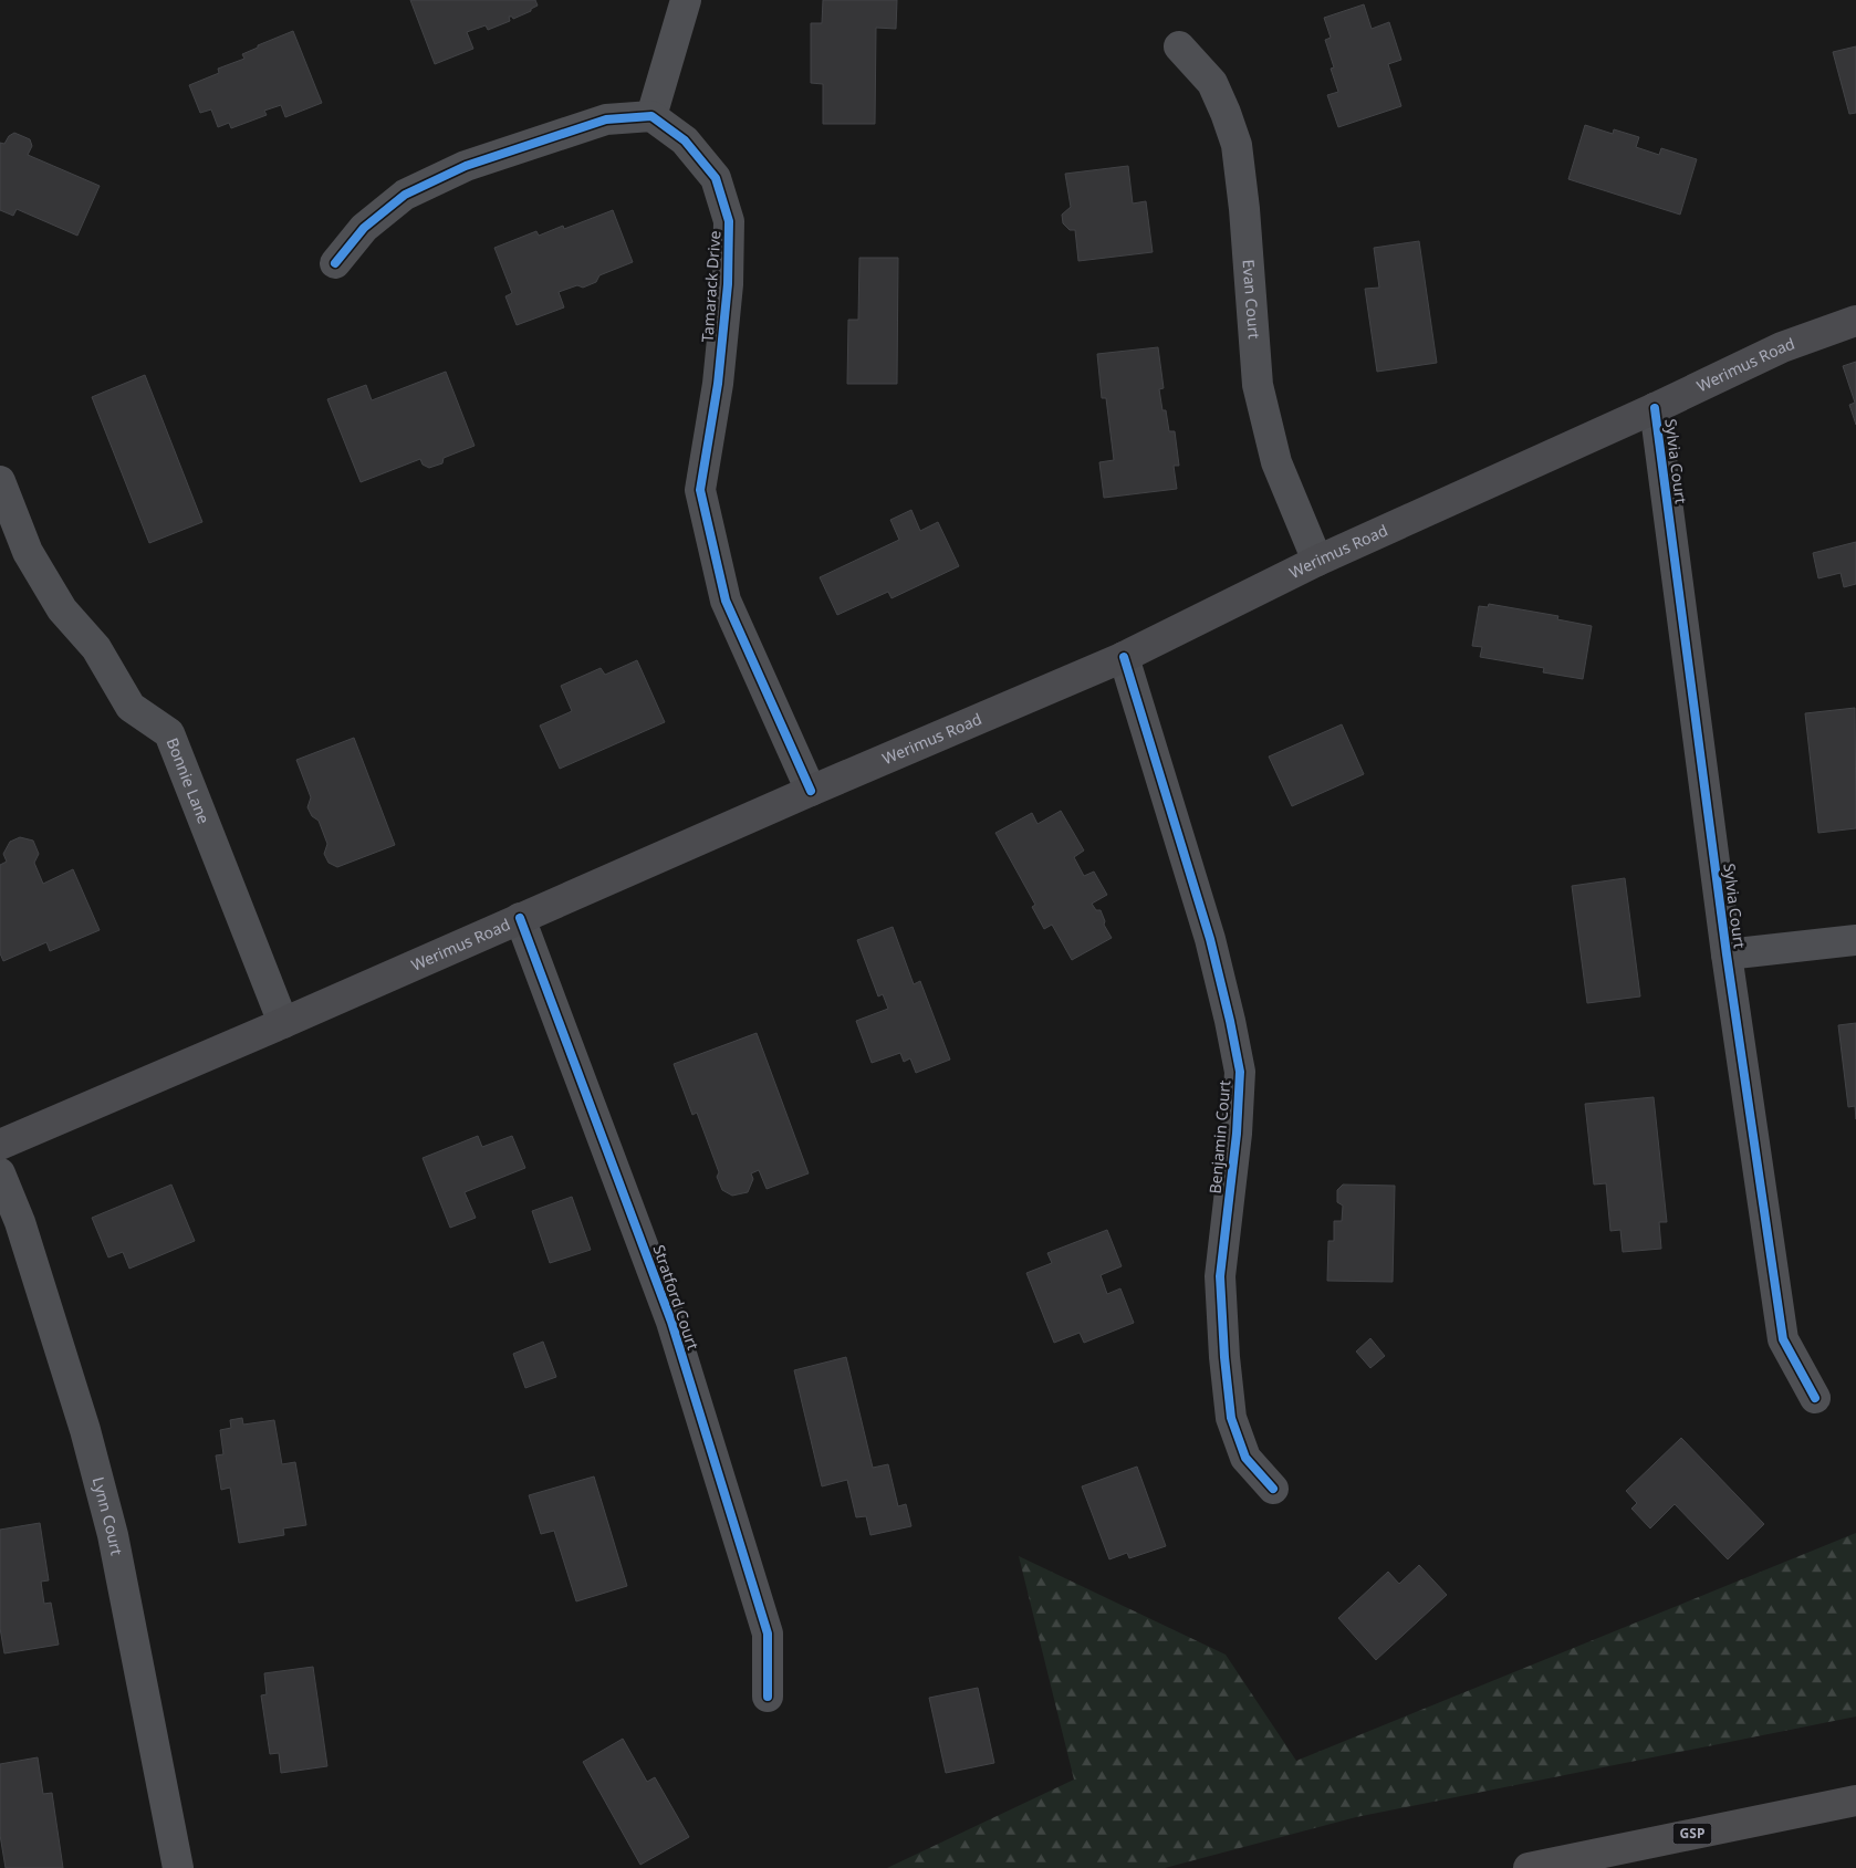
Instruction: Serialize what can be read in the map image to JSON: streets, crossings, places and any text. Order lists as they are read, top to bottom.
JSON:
{
  "streets": {
    "highway": ["GSP"],
    "main road": ["Werimus Road"],
    "street": [
      "Tamarack Drive",
      "Evan Court",
      "Sylvia Court",
      "Bonnie Lane",
      "Benjamin Court",
      "Stratford Court",
      "Lynn Court"
    ]
  },
  "crossings": [
    ["Tamarack Drive", "Werimus Road"],
    ["Evan Court", "Werimus Road"],
    ["Werimus Road", "Sylvia Court"],
    ["Werimus Road", "Bonnie Lane"],
    ["Werimus Road", "Benjamin Court"],
    ["Werimus Road", "Stratford Court"]
  ]
}
